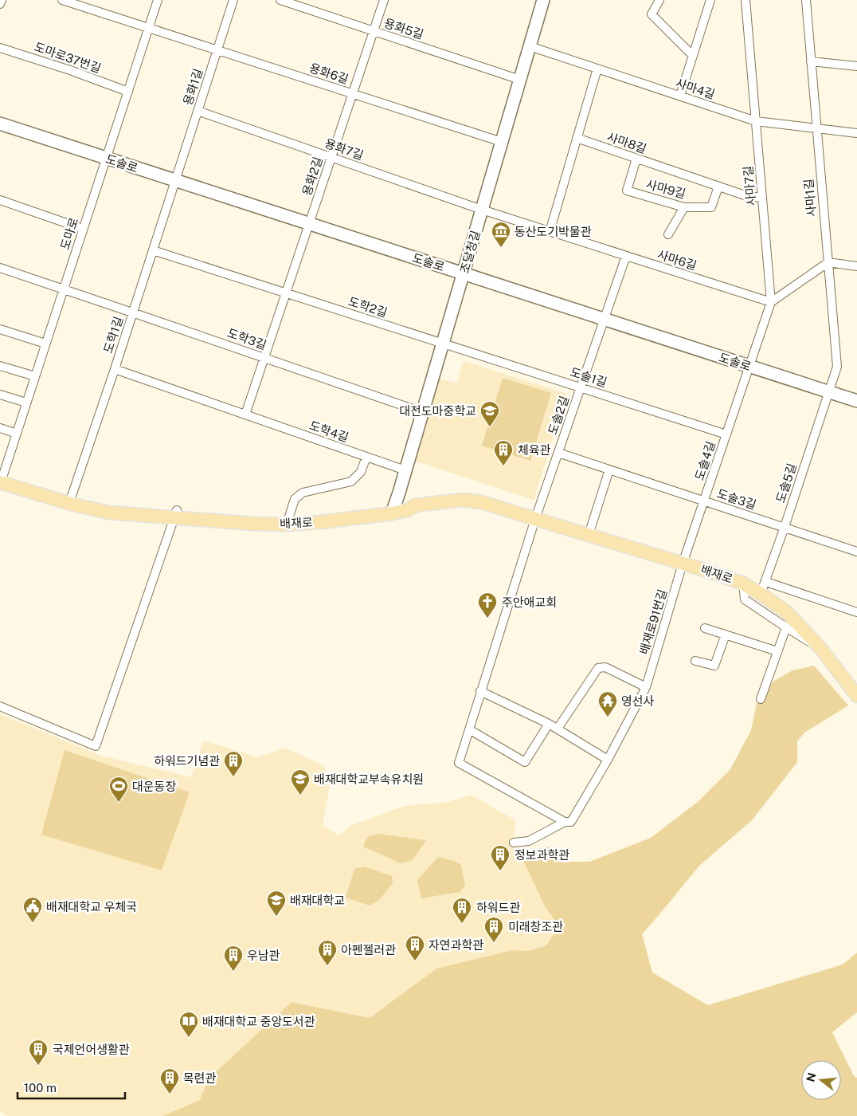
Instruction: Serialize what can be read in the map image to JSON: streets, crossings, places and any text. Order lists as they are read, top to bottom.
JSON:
{
  "streets": {
    "main road": ["배재로"],
    "street": [
      "용화5길",
      "도마로37번길",
      "용화6길",
      "용화1길",
      "사마4길",
      "사마8길",
      "용화7길",
      "도솔로",
      "용화2길",
      "사마7길",
      "사마9길",
      "사마1길",
      "도마로",
      "조달청길",
      "사마6길",
      "도학2길",
      "도학1길",
      "도학3길",
      "도솔1길",
      "도솔2길",
      "도학4길",
      "도솔4길",
      "도솔5길",
      "도솔3길",
      "배재로91번길"
    ]
  },
  "crossings": [
    ["용화5길", "용화2길"],
    ["용화5길", "조달청길"],
    ["도마로37번길", "도마로"],
    ["용화6길", "용화1길"],
    ["용화6길", "용화2길"],
    ["용화6길", "도마로"],
    ["용화6길", "조달청길"],
    ["용화1길", "용화7길"],
    ["용화1길", "도솔로"],
    ["용화1길", "도학1길"],
    ["사마4길", "사마7길"],
    ["사마4길", "사마1길"],
    ["사마4길", "조달청길"],
    ["사마8길", "사마7길"],
    ["사마8길", "사마9길"],
    ["용화7길", "용화2길"],
    ["용화7길", "조달청길"],
    ["용화7길", "사마6길"],
    ["도솔로", "용화2길"],
    ["도솔로", "사마7길"],
    ["도솔로", "사마1길"],
    ["도솔로", "도마로"],
    ["도솔로", "조달청길"],
    ["도솔로", "도학1길"],
    ["도솔로", "도솔2길"],
    ["도솔로", "도솔4길"],
    ["도솔로", "도솔5길"],
    ["사마7길", "사마6길"],
    ["사마7길", "도솔4길"],
    ["사마1길", "도솔5길"],
    ["도마로", "도학3길"],
    ["도마로", "배재로"],
    ["조달청길", "사마6길"],
    ["조달청길", "도학2길"],
    ["조달청길", "도학3길"],
    ["조달청길", "도솔1길"],
    ["조달청길", "도학4길"],
    ["조달청길", "배재로"],
    ["사마6길", "도솔2길"],
    ["도학2길", "도학1길"],
    ["도학2길", "도솔1길"],
    ["도학1길", "도학3길"],
    ["도학1길", "도학4길"],
    ["도학1길", "배재로"],
    ["도솔1길", "도솔2길"],
    ["도솔1길", "도솔4길"],
    ["도솔2길", "도솔3길"],
    ["도솔2길", "배재로"],
    ["도솔4길", "도솔3길"],
    ["도솔4길", "배재로"],
    ["도솔4길", "배재로91번길"],
    ["도솔5길", "도솔3길"],
    ["도솔5길", "배재로"],
    ["배재로", "배재로91번길"]
  ],
  "places": {
    "museum": ["동산도기박물관"],
    "school or university": ["대전도마중학교", "배재대학교부속유치원", "배재대학교"],
    "building": [
      "체육관",
      "하워드기념관",
      "정보과학관",
      "하워드관",
      "미래창조관",
      "자연과학관",
      "아펜젤러관",
      "우남관",
      "국제언어생활관",
      "목련관"
    ],
    "church": ["주안애교회"],
    "temple": ["영선사"],
    "sports": ["대운동장"],
    "public building": ["배재대학교 우체국"],
    "library": ["배재대학교 중앙도서관"]
  },
  "scale_bar": "100 m",
  "north": "left"
}
